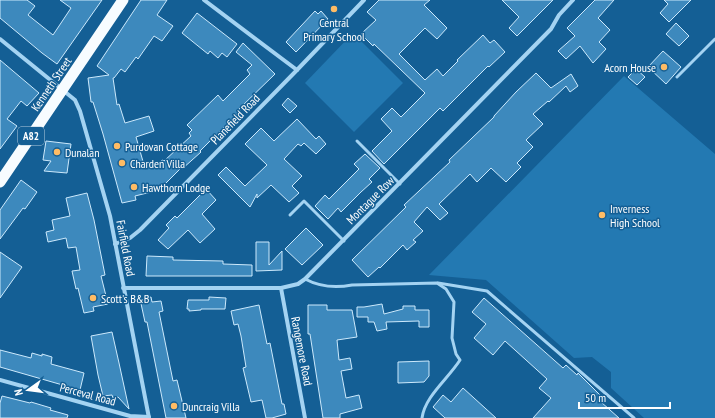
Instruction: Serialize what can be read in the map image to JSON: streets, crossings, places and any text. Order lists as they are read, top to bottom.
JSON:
{
  "streets": {
    "highway": ["Kenneth Street", "A82"],
    "street": [
      "Planefield Road",
      "Montague Row",
      "Fairfield Road",
      "Rangemore Road",
      "Perceval Road"
    ]
  },
  "crossings": [
    ["Kenneth Street", "Fairfield Road"],
    ["Planefield Road", "Fairfield Road"],
    ["Montague Row", "Fairfield Road"],
    ["Montague Row", "Rangemore Road"],
    ["Fairfield Road", "Perceval Road"]
  ],
  "places": [
    "Central Primary School",
    "Acorn House",
    "Purdovan Cottage",
    "Dunalan",
    "Charden Villa",
    "Hawthorn Lodge",
    "Inverness High School",
    "Scott's B&B",
    "Duncraig Villa"
  ],
  "scale_bar": "50 m",
  "north": "left"
}
